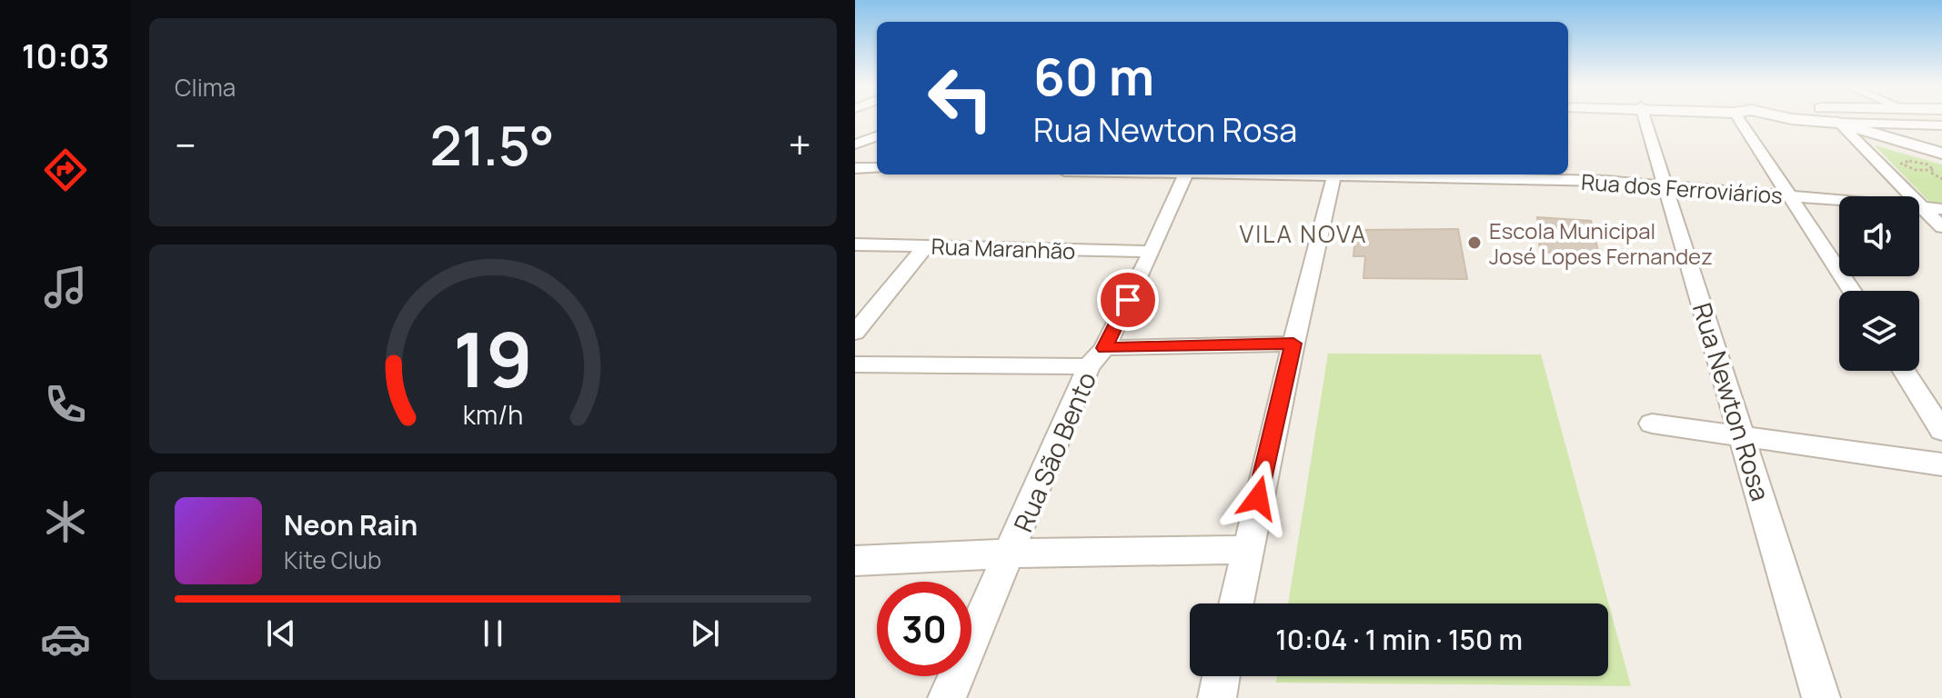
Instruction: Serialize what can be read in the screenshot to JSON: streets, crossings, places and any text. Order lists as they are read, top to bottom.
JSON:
{
  "streets": {
    "street": [
      "Rua dos Ferroviários",
      "Rua Maranhão",
      "Rua Newton Rosa",
      "Rua São Bento"
    ]
  },
  "crossings": [
    ["Rua dos Ferroviários", "Rua Newton Rosa"],
    ["Rua Maranhão", "Rua São Bento"]
  ],
  "districts": ["VILA NOVA"],
  "places": ["Escola Municipal José Lopes Fernandez"],
  "page": {
    "tabs": "10:03",
    "tile": "Clima",
    "turn": ["60 m", "Rua Newton Rosa"],
    "heat": ["−", "21.5°", "+"],
    "song": ["Neon Rain", "Kite Club"],
    "limit": "30",
    "trip": "10:04 · 1 min · 150 m",
    "gauge": ["19", "km/h"]
  }
}
